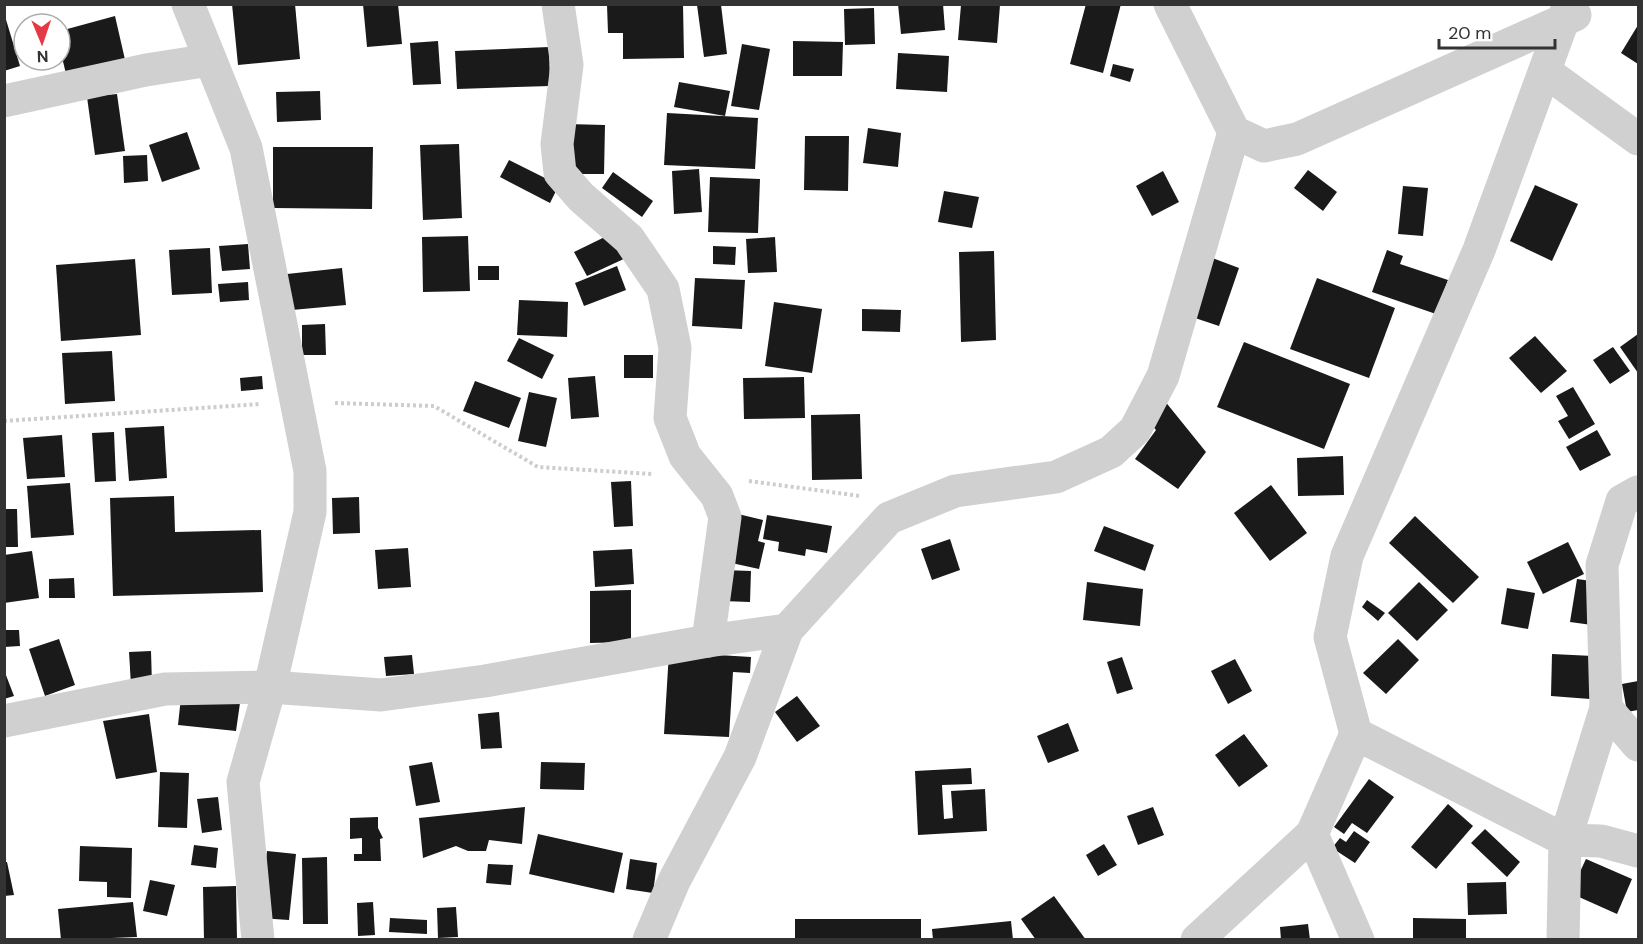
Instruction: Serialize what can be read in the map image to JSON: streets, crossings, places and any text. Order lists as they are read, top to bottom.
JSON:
{
  "scale_bar": "20 m",
  "north": "bottom"
}
